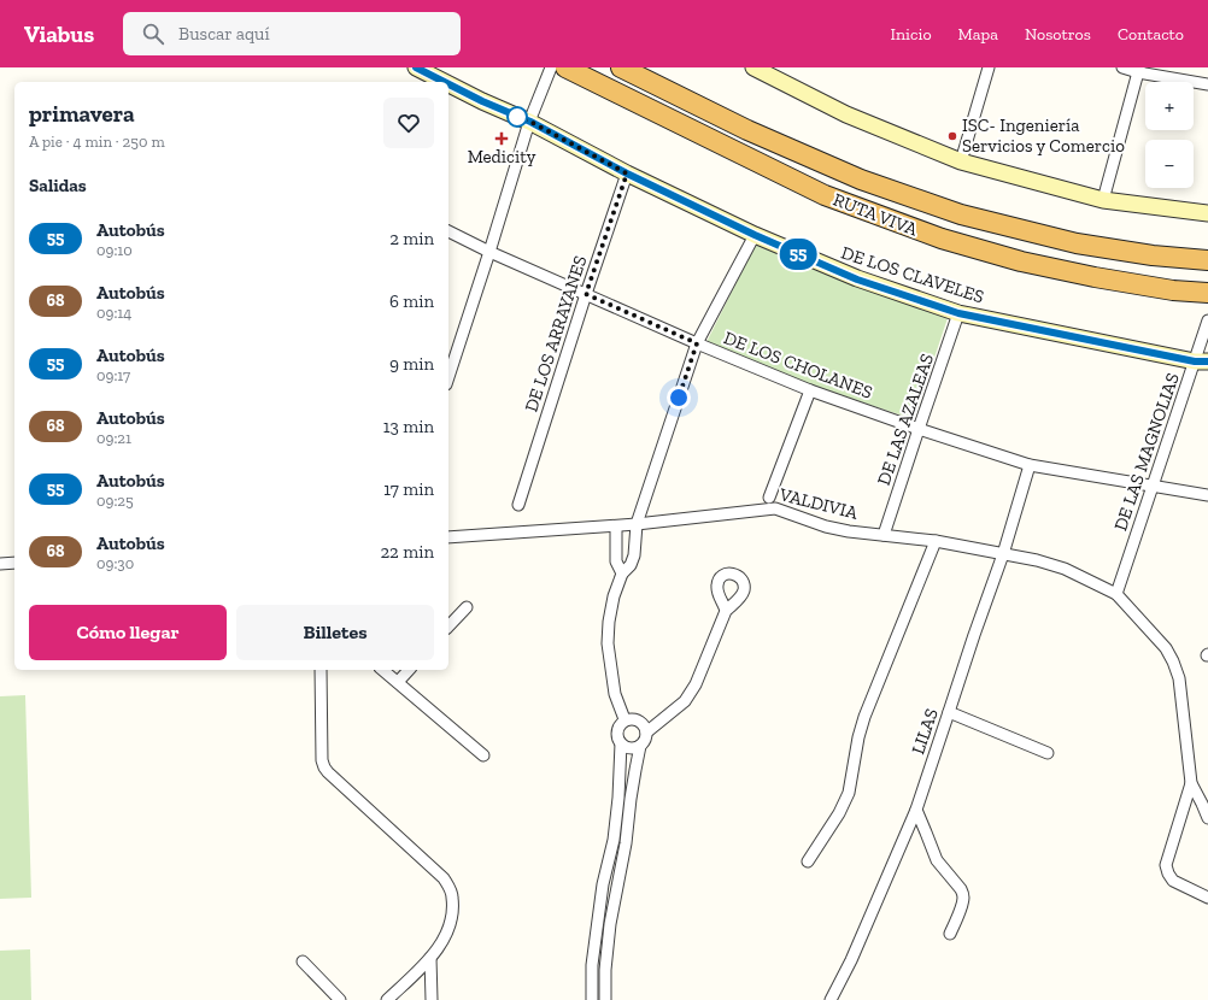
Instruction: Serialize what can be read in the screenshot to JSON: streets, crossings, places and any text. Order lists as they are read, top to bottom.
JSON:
{
  "streets": {
    "highway": ["RUTA VIVA"],
    "main road": ["DE LOS CLAVELES"],
    "street": [
      "DE LOS ARRAYANES",
      "DE LOS CHOLANES",
      "DE LAS AZALEAS",
      "DE LAS MAGNOLIAS",
      "VALDIVIA",
      "LILAS"
    ]
  },
  "crossings": [
    ["DE LOS CLAVELES", "DE LOS ARRAYANES"],
    ["DE LOS CLAVELES", "DE LAS AZALEAS"],
    ["DE LOS CLAVELES", "DE LAS MAGNOLIAS"],
    ["DE LOS ARRAYANES", "DE LOS CHOLANES"],
    ["DE LOS CHOLANES", "DE LAS AZALEAS"],
    ["DE LOS CHOLANES", "DE LAS MAGNOLIAS"],
    ["DE LOS CHOLANES", "LILAS"],
    ["DE LAS AZALEAS", "VALDIVIA"],
    ["DE LAS MAGNOLIAS", "VALDIVIA"],
    ["VALDIVIA", "LILAS"]
  ],
  "places": {
    "other": ["ISC- Ingeniería Servicios y Comercio"],
    "health": ["Medicity"]
  },
  "lines": ["bus line 55"],
  "page": {
    "header": "Viabus",
    "search": "Buscar aquí",
    "nav": [
      "Inicio",
      "Mapa",
      "Nosotros",
      "Contacto"
    ],
    "on_map": "55",
    "map_buttons": ["+", "−"],
    "heading": [
      ["primavera", "A pie · 4 min · 250 m"],
      "Salidas"
    ],
    "list": [
      {
        "mark": "55",
        "name": "Autobús",
        "note": "09:10",
        "value": "2 min"
      },
      {
        "mark": "68",
        "name": "Autobús",
        "note": "09:14",
        "value": "6 min"
      },
      {
        "mark": "55",
        "name": "Autobús",
        "note": "09:17",
        "value": "9 min"
      },
      {
        "mark": "68",
        "name": "Autobús",
        "note": "09:21",
        "value": "13 min"
      },
      {
        "mark": "55",
        "name": "Autobús",
        "note": "09:25",
        "value": "17 min"
      },
      {
        "mark": "68",
        "name": "Autobús",
        "note": "09:30",
        "value": "22 min"
      }
    ],
    "buttons": ["Cómo llegar", "Billetes"]
  }
}
